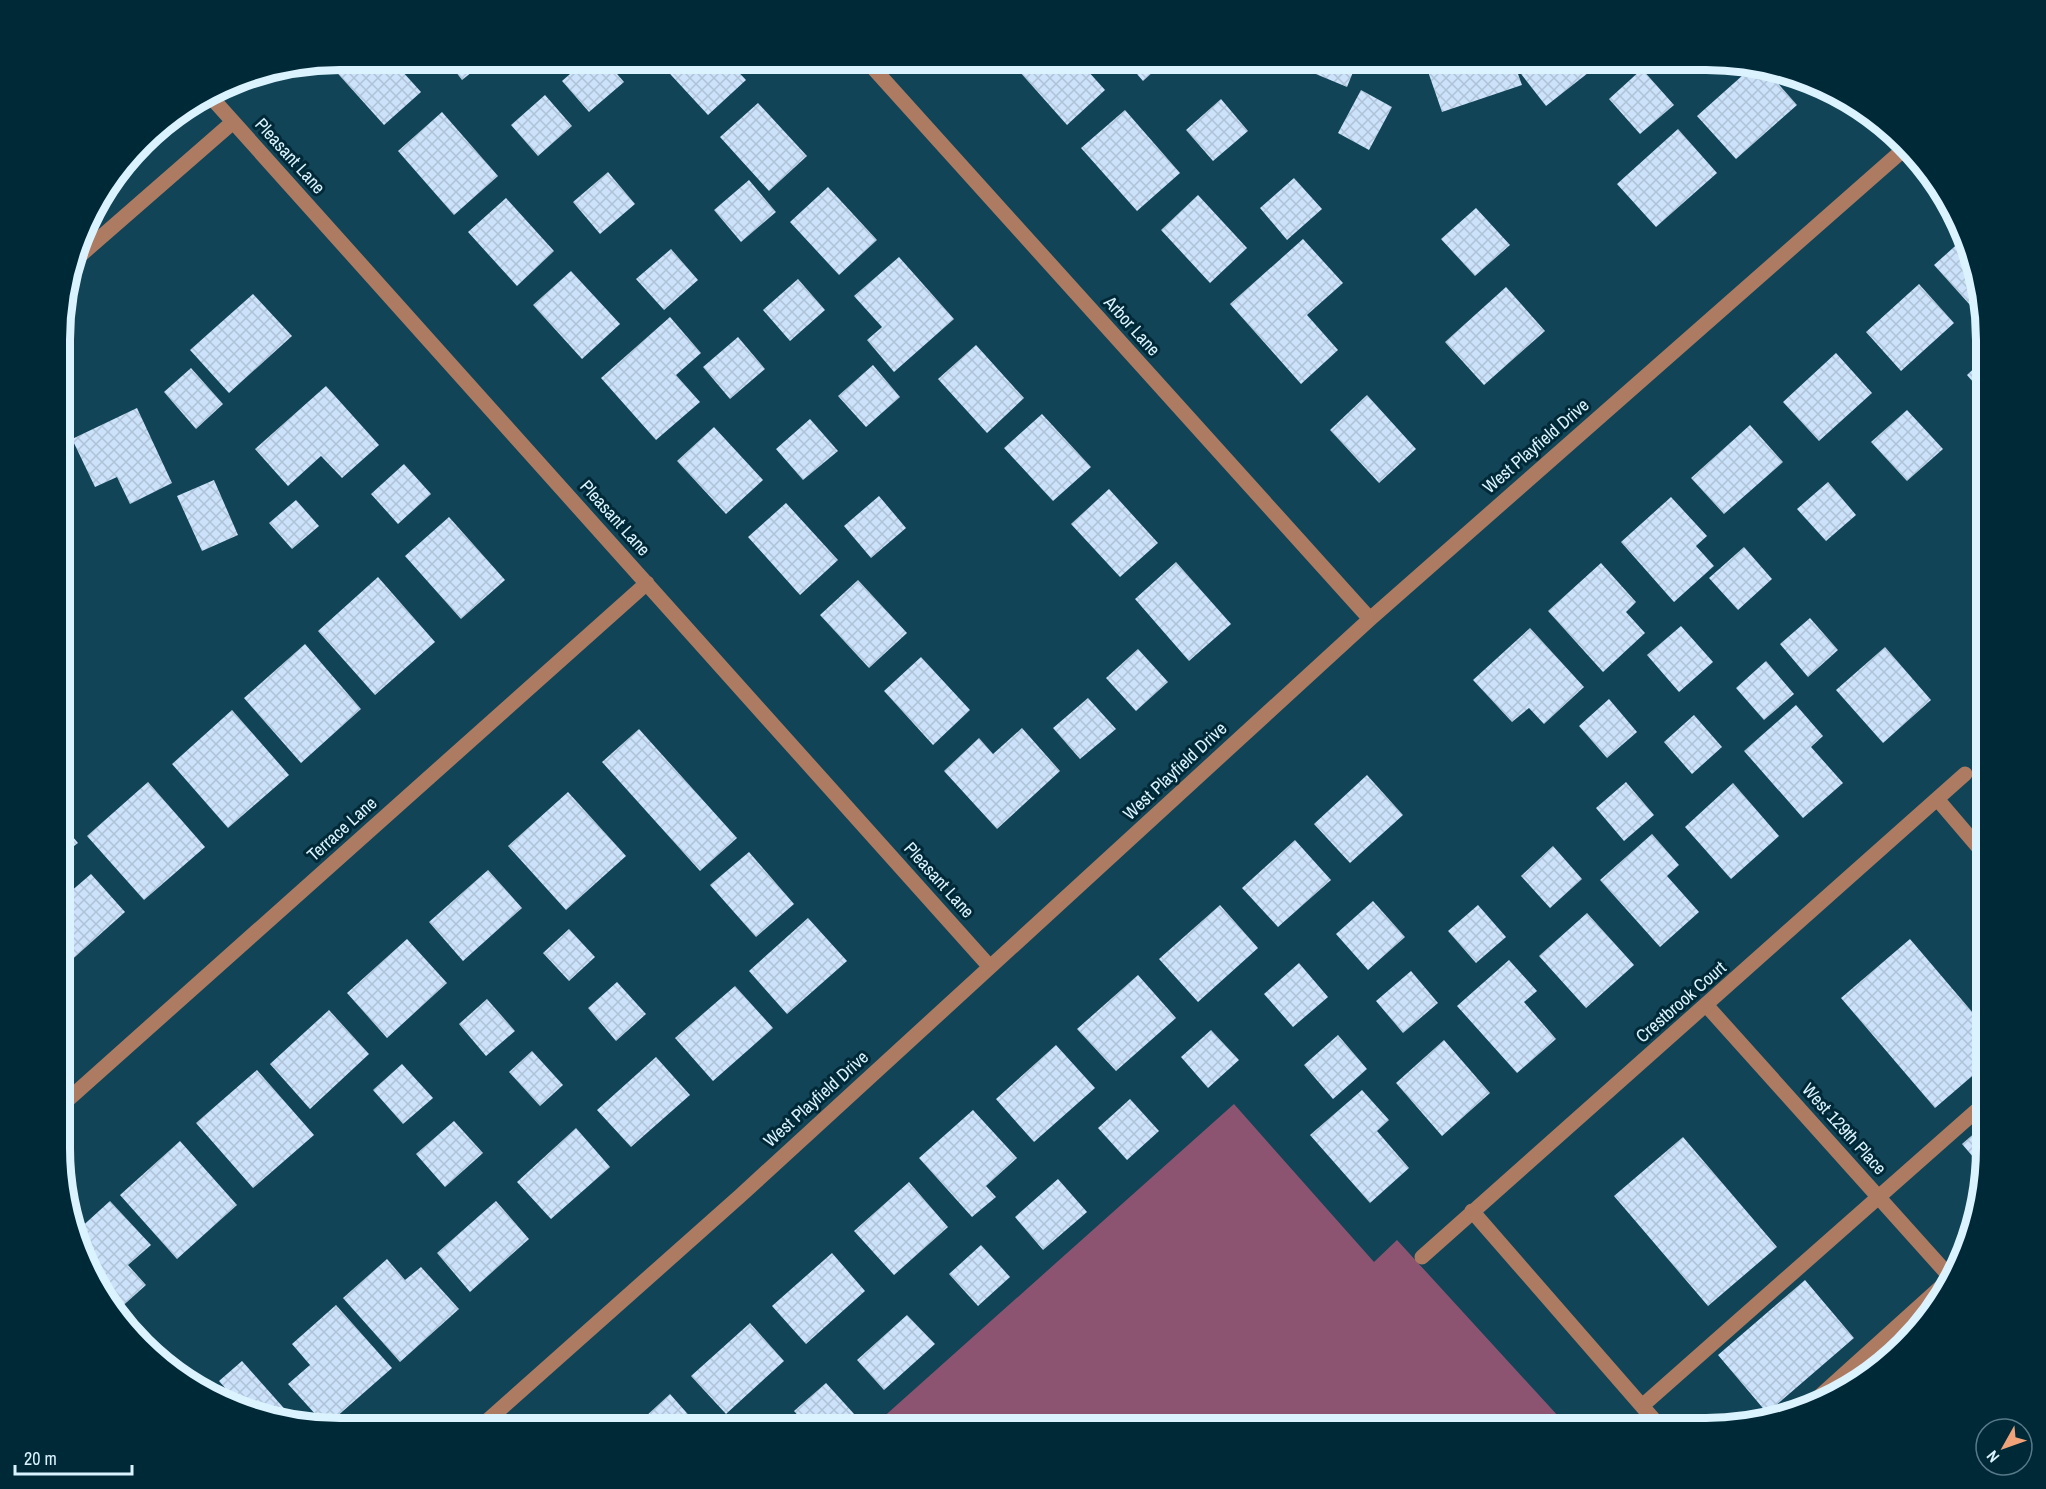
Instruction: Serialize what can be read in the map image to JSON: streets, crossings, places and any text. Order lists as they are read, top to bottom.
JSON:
{
  "streets": {
    "street": [
      "Pleasant Lane",
      "Arbor Lane",
      "West Playfield Drive",
      "Terrace Lane",
      "Crestbrook Court",
      "West 129th Place"
    ]
  },
  "crossings": [
    ["Pleasant Lane", "West Playfield Drive"],
    ["Pleasant Lane", "Terrace Lane"],
    ["Arbor Lane", "West Playfield Drive"],
    ["Crestbrook Court", "West 129th Place"]
  ],
  "scale_bar": "20 m",
  "north": "bottom left"
}
